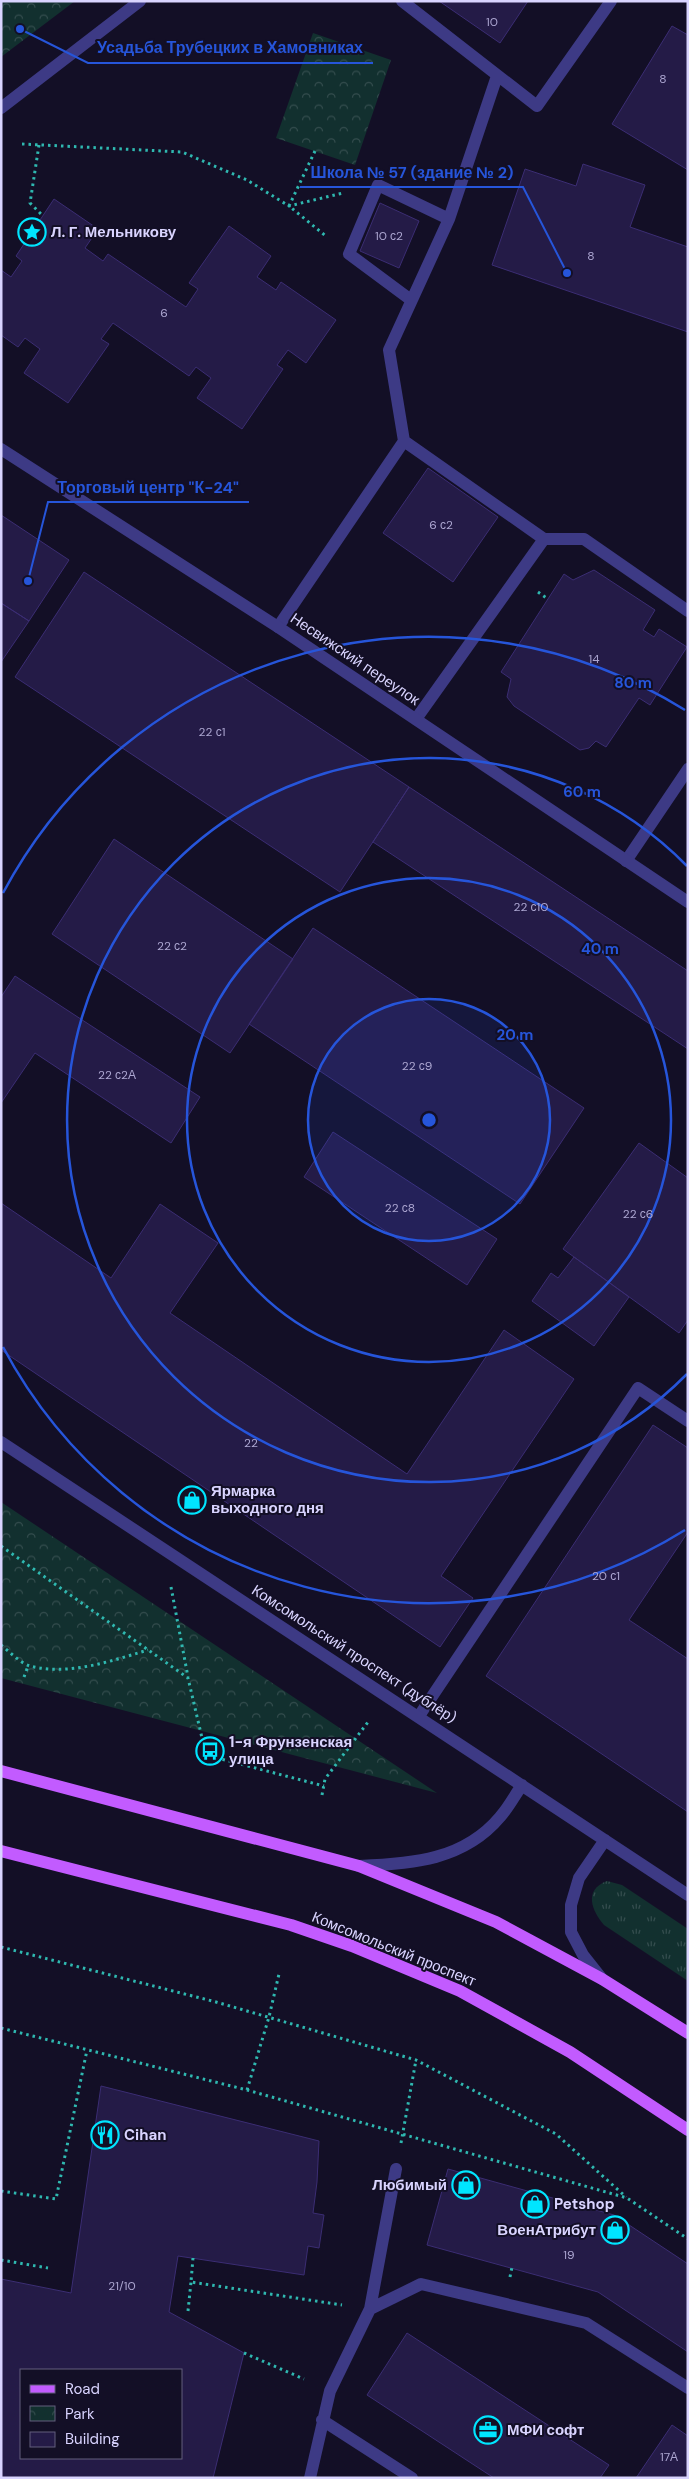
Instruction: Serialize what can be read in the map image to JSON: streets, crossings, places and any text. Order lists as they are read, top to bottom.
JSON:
{
  "streets": {
    "main road": ["Комсомольский проспект"],
    "street": ["Несвижский переулок", "Комсомольский проспект (дублёр)"]
  },
  "places": {
    "other": ["Усадьба Трубецких в Хамовниках", "Школа № 57 (здание № 2)", "Торговый центр \"К-24\""],
    "place": ["Л. Г. Мельникову"],
    "shop": [
      "Ярмарка выходного дня",
      "Любимый",
      "Petshop",
      "ВоенАтрибут"
    ],
    "bus stop": ["1-я Фрунзенская улица"],
    "restaurant": ["Cihan"],
    "office": ["МФИ софт"]
  },
  "house_numbers": [
    "10",
    "8",
    "10 с2",
    "8",
    "6",
    "6 с2",
    "14",
    "22 с1",
    "22 с10",
    "22 с2",
    "22 с9",
    "22 с2А",
    "22 с8",
    "22 с6",
    "22",
    "20 с1",
    "19",
    "21/10",
    "17А"
  ],
  "legend": ["Road", "Park", "Building"],
  "rings": [
    "80 m",
    "60 m",
    "40 m",
    "20 m"
  ]
}
